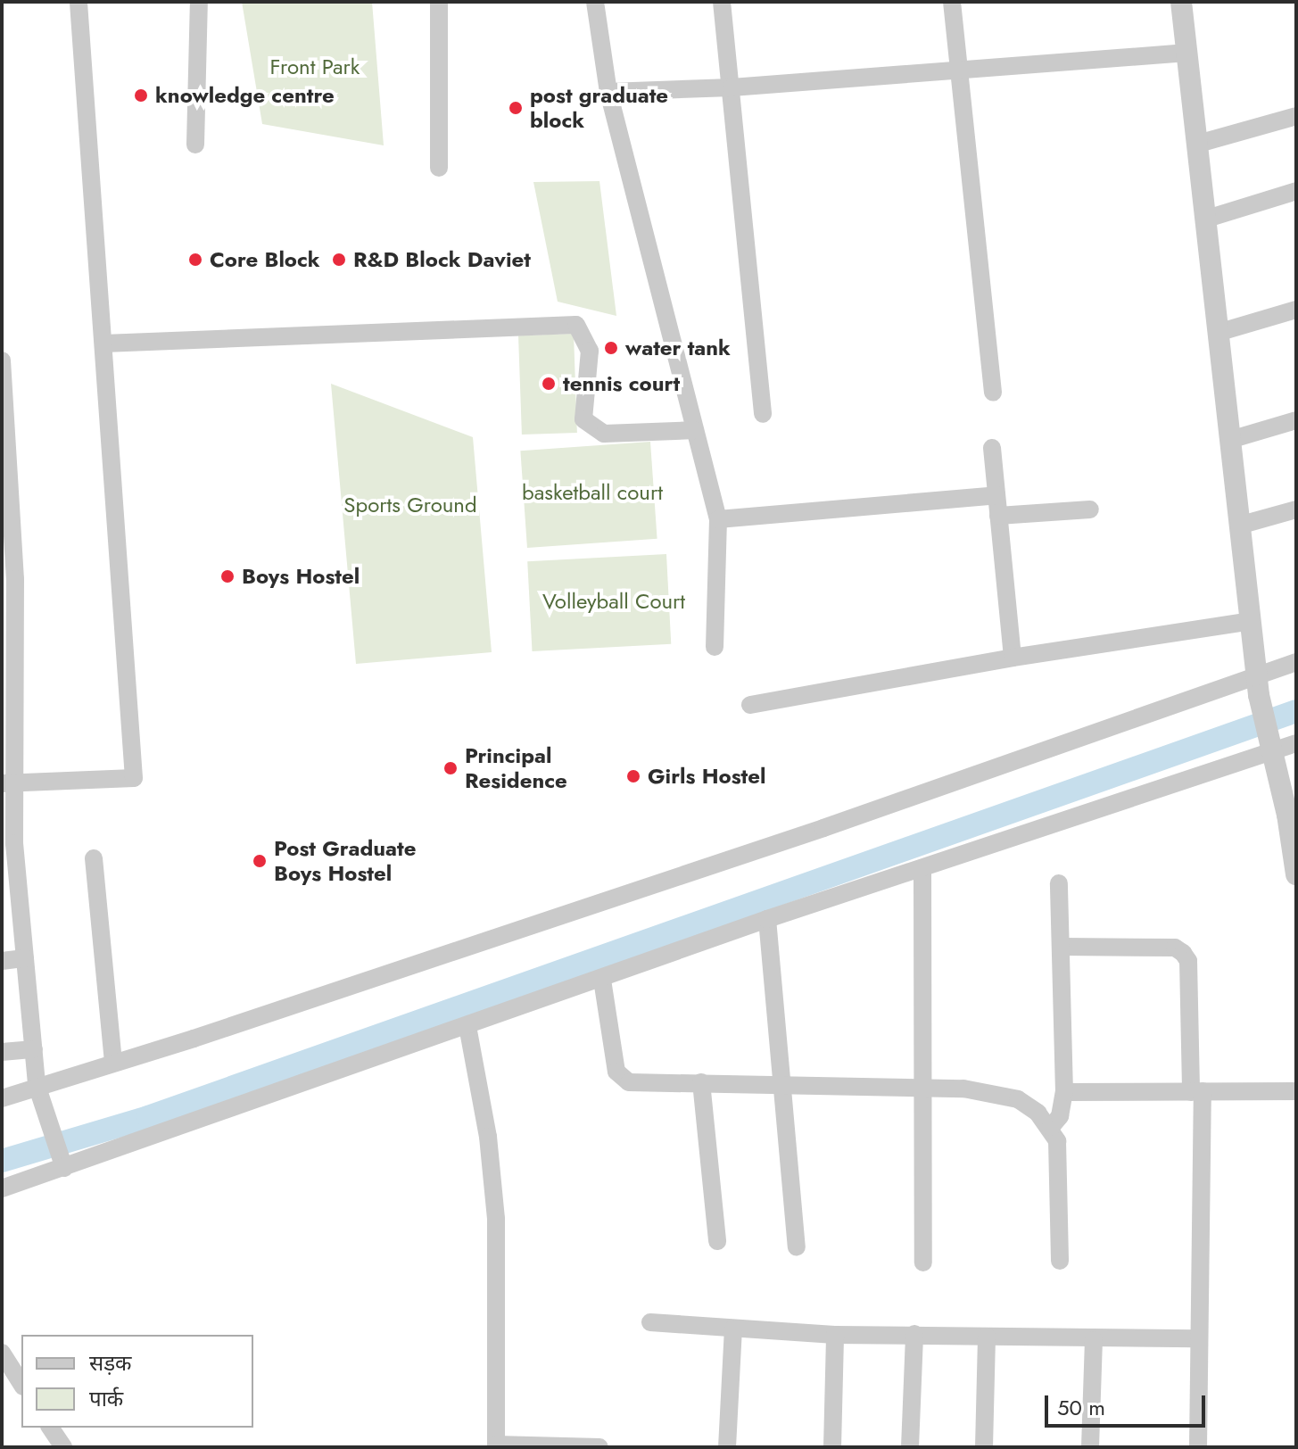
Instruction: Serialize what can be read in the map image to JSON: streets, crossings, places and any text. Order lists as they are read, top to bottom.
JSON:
{
  "parks": [
    "Front Park",
    "basketball court",
    "Sports Ground",
    "Volleyball Court"
  ],
  "places": [
    "knowledge centre",
    "post graduate block",
    "Core Block",
    "R&D Block Daviet",
    "water tank",
    "tennis court",
    "Boys Hostel",
    "Principal Residence",
    "Girls Hostel",
    "Post Graduate Boys Hostel"
  ],
  "legend": ["सड़क", "पार्क"],
  "scale_bar": "50 m"
}
